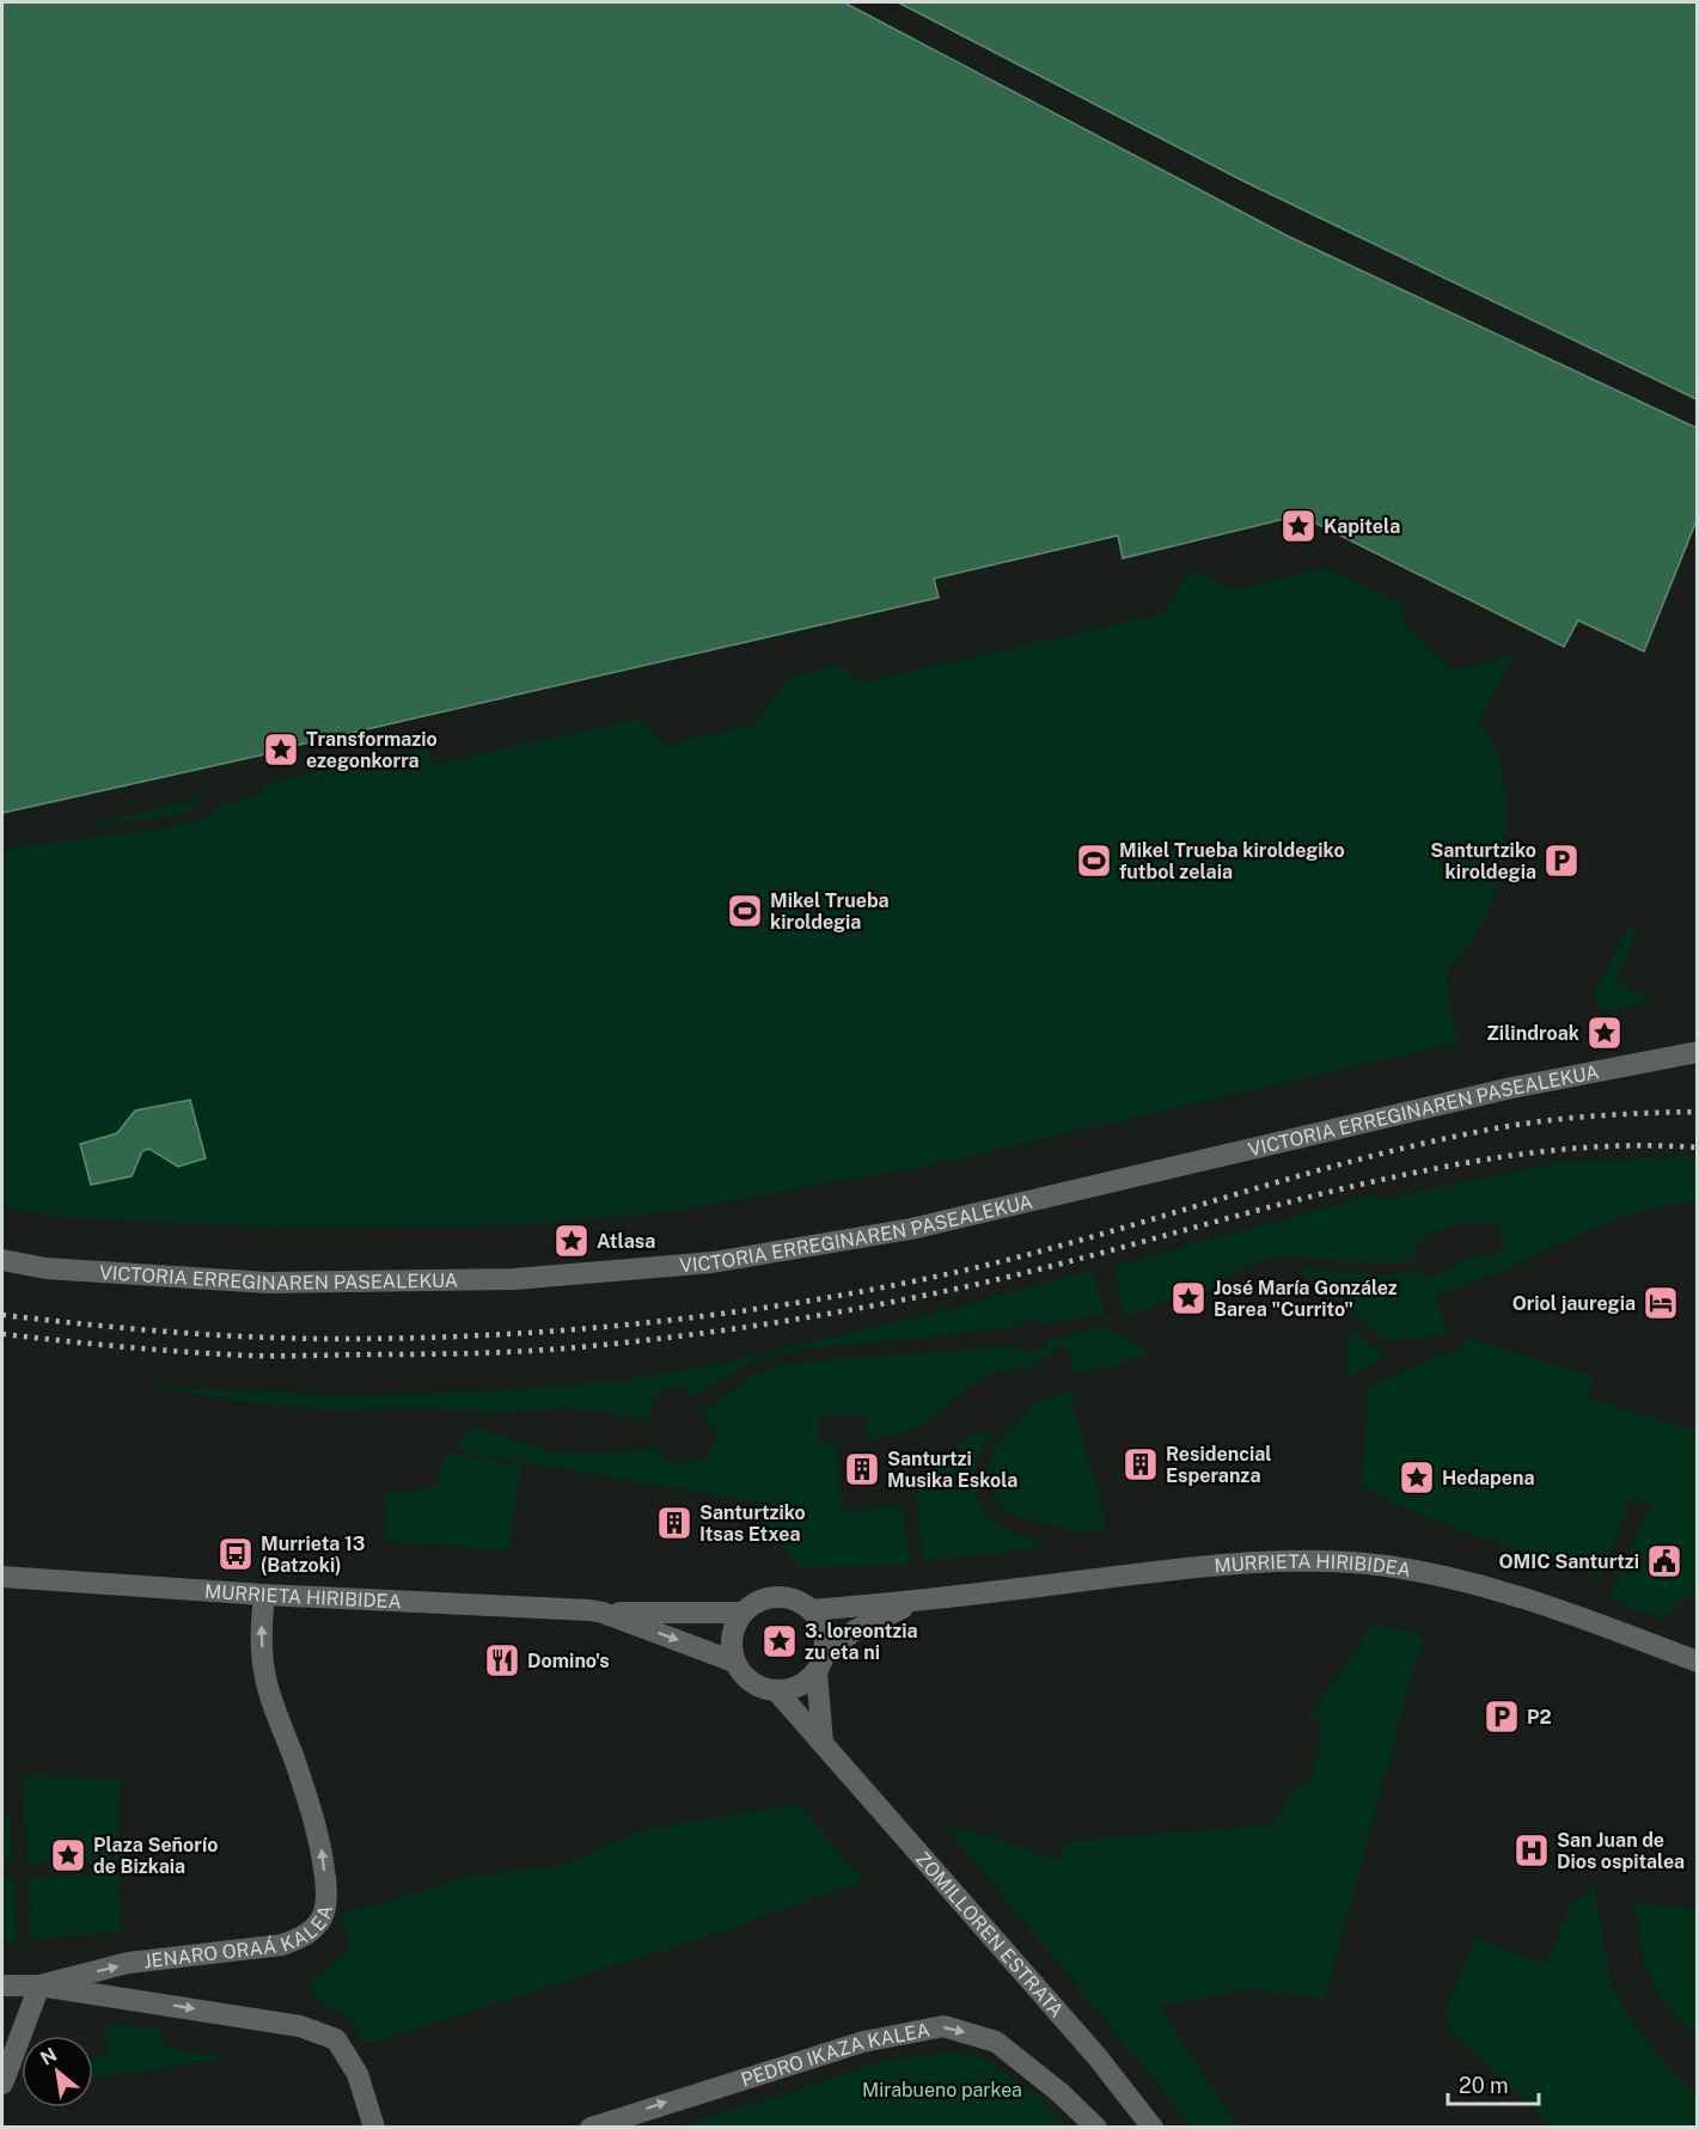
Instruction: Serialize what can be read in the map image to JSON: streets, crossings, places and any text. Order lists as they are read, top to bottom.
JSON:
{
  "streets": {
    "street": [
      "VICTORIA ERREGINAREN PASEALEKUA",
      "MURRIETA HIRIBIDEA",
      "JENARO ORAÁ KALEA",
      "ZOMILLOREN ESTRATA",
      "PEDRO IKAZA KALEA"
    ]
  },
  "crossings": [
    ["MURRIETA HIRIBIDEA", "JENARO ORAÁ KALEA"],
    ["MURRIETA HIRIBIDEA", "ZOMILLOREN ESTRATA"]
  ],
  "one_way": ["PEDRO IKAZA KALEA"],
  "parks": ["Mirabueno parkea"],
  "places": {
    "place": [
      "Kapitela",
      "Transformazio ezegonkorra",
      "Zilindroak",
      "Atlasa",
      "José María González Barea \"Currito\"",
      "Hedapena",
      "3. loreontzia zu eta ni",
      "Plaza Señorío de Bizkaia"
    ],
    "sports": ["Mikel Trueba kiroldegiko futbol zelaia", "Mikel Trueba kiroldegia"],
    "parking": ["Santurtziko kiroldegia", "P2"],
    "hotel": ["Oriol jauregia"],
    "building": ["Residencial Esperanza", "Santurtzi Musika Eskola", "Santurtziko Itsas Etxea"],
    "bus stop": ["Murrieta 13 (Batzoki)"],
    "public building": ["OMIC Santurtzi"],
    "restaurant": ["Domino's"],
    "hospital": ["San Juan de Dios ospitalea"]
  },
  "scale_bar": "20 m",
  "north": "top left"
}
